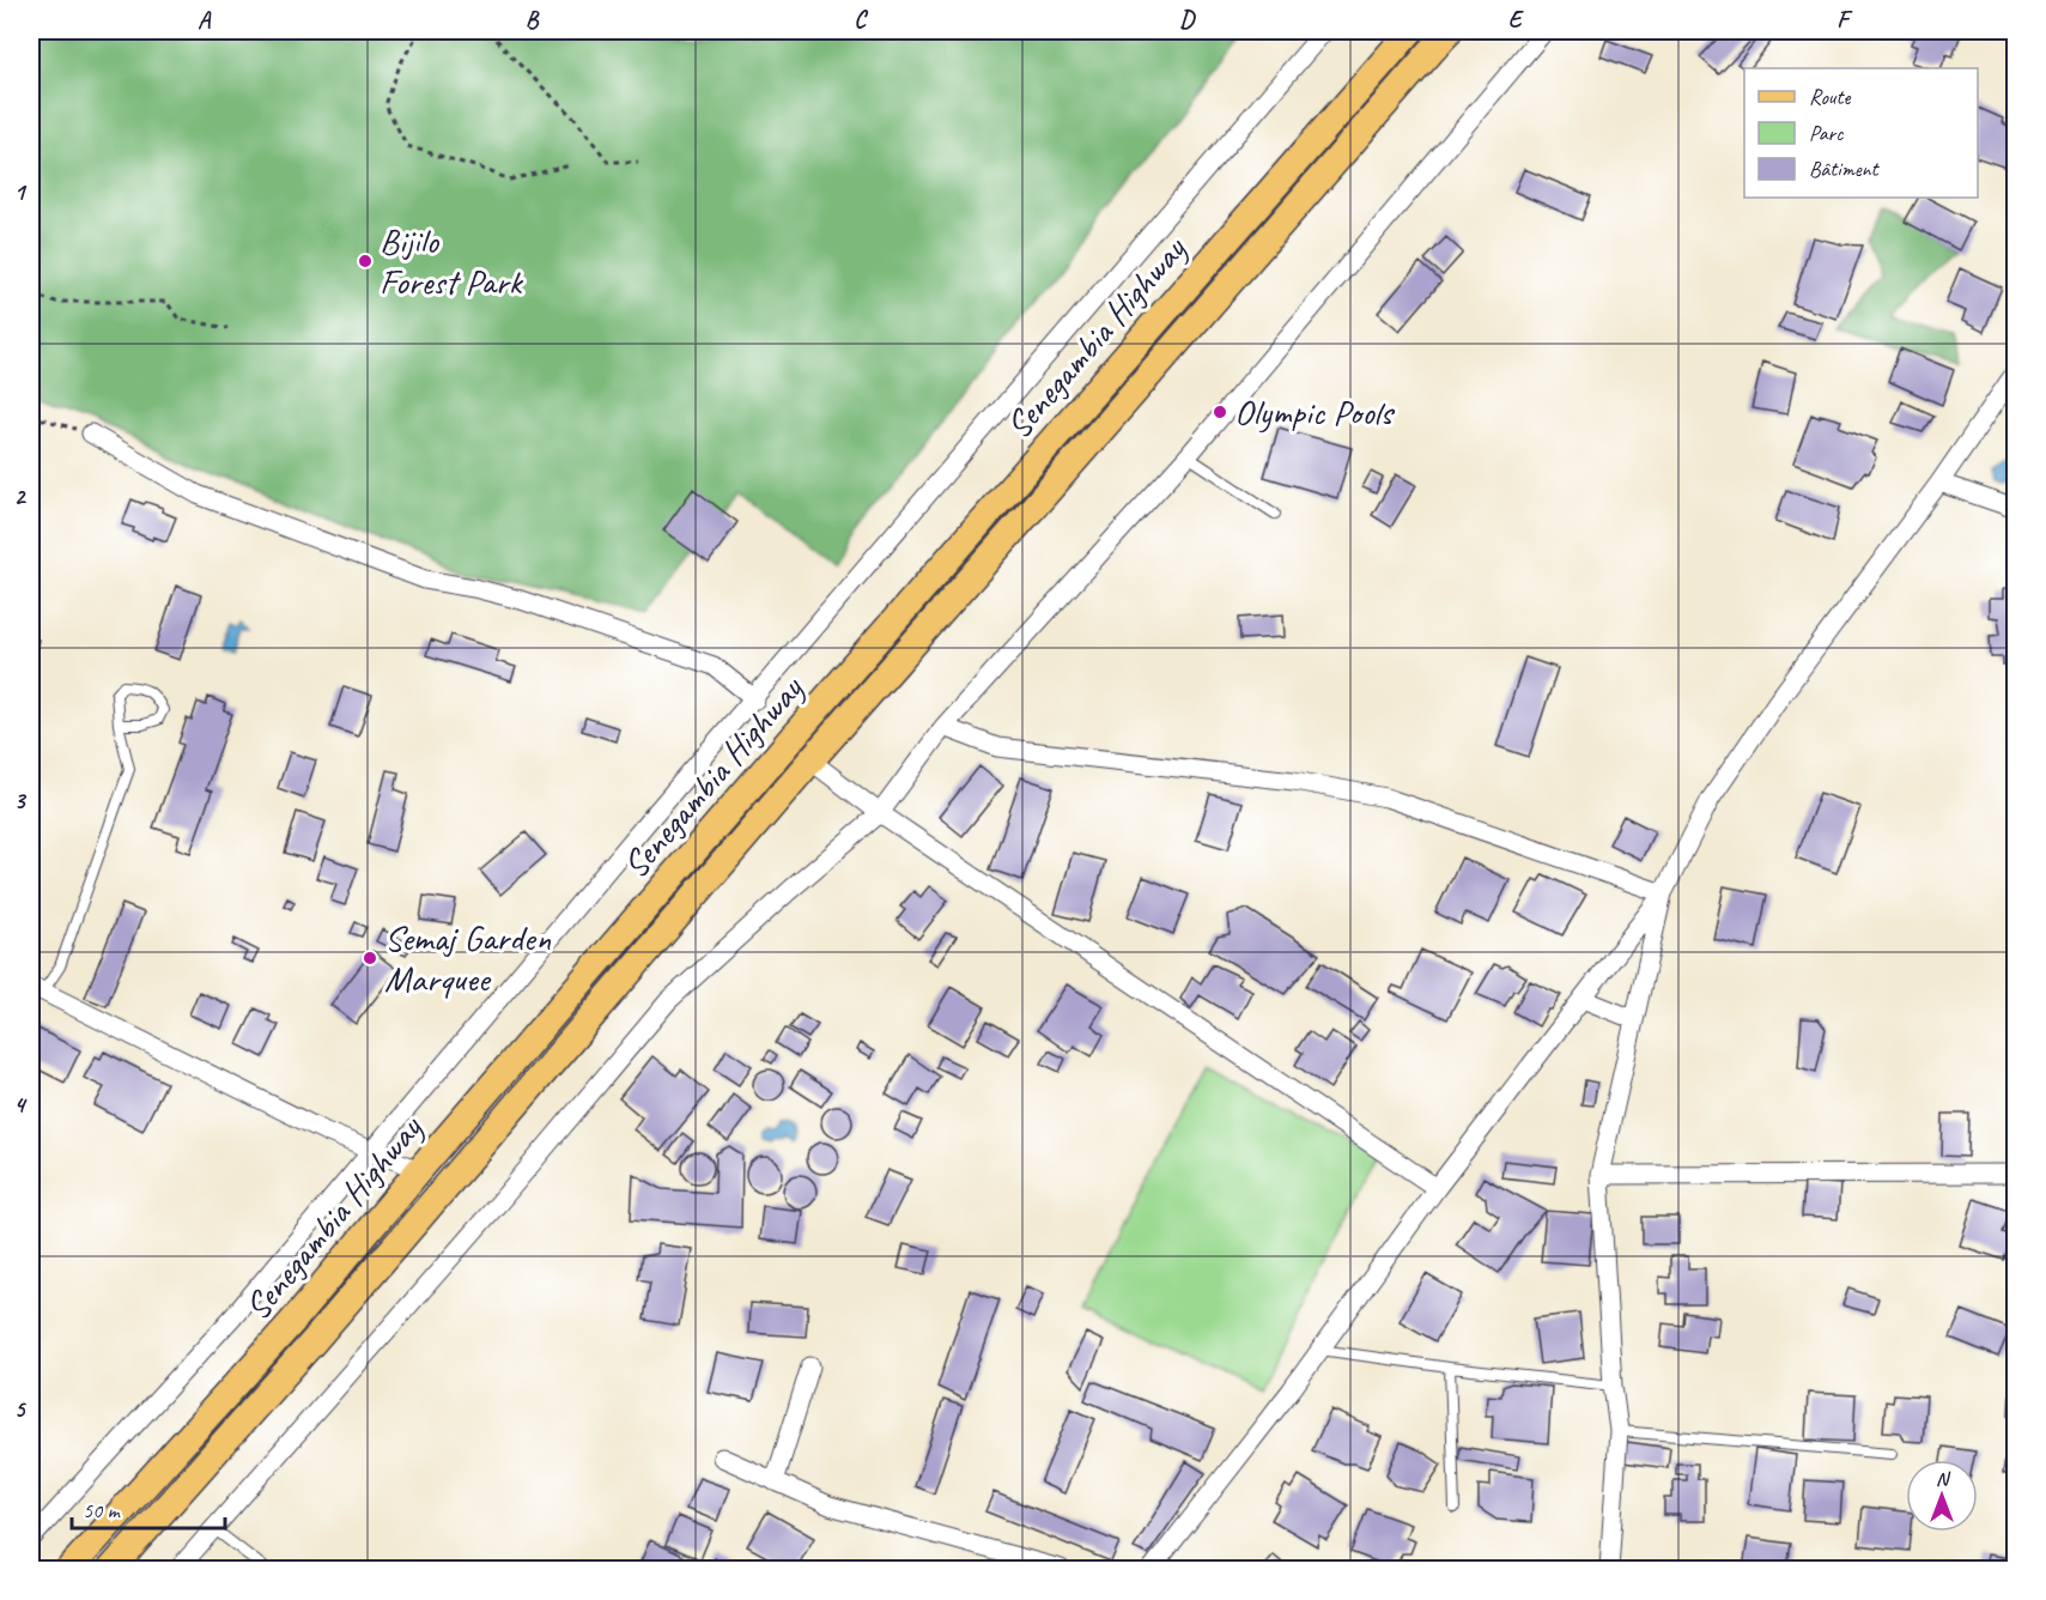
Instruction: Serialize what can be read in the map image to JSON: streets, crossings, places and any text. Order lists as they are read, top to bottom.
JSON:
{
  "streets": {
    "main road": ["Senegambia Highway"]
  },
  "places": ["Bijilo Forest Park", "Olympic Pools", "Semaj Garden Marquee"],
  "legend": ["Route", "Parc", "Bâtiment"],
  "scale_bar": "50 m",
  "north": "top",
  "grid": {
    "columns": [
      "A",
      "B",
      "C",
      "D",
      "E",
      "F"
    ],
    "rows": [
      "1",
      "2",
      "3",
      "4",
      "5"
    ]
  }
}
